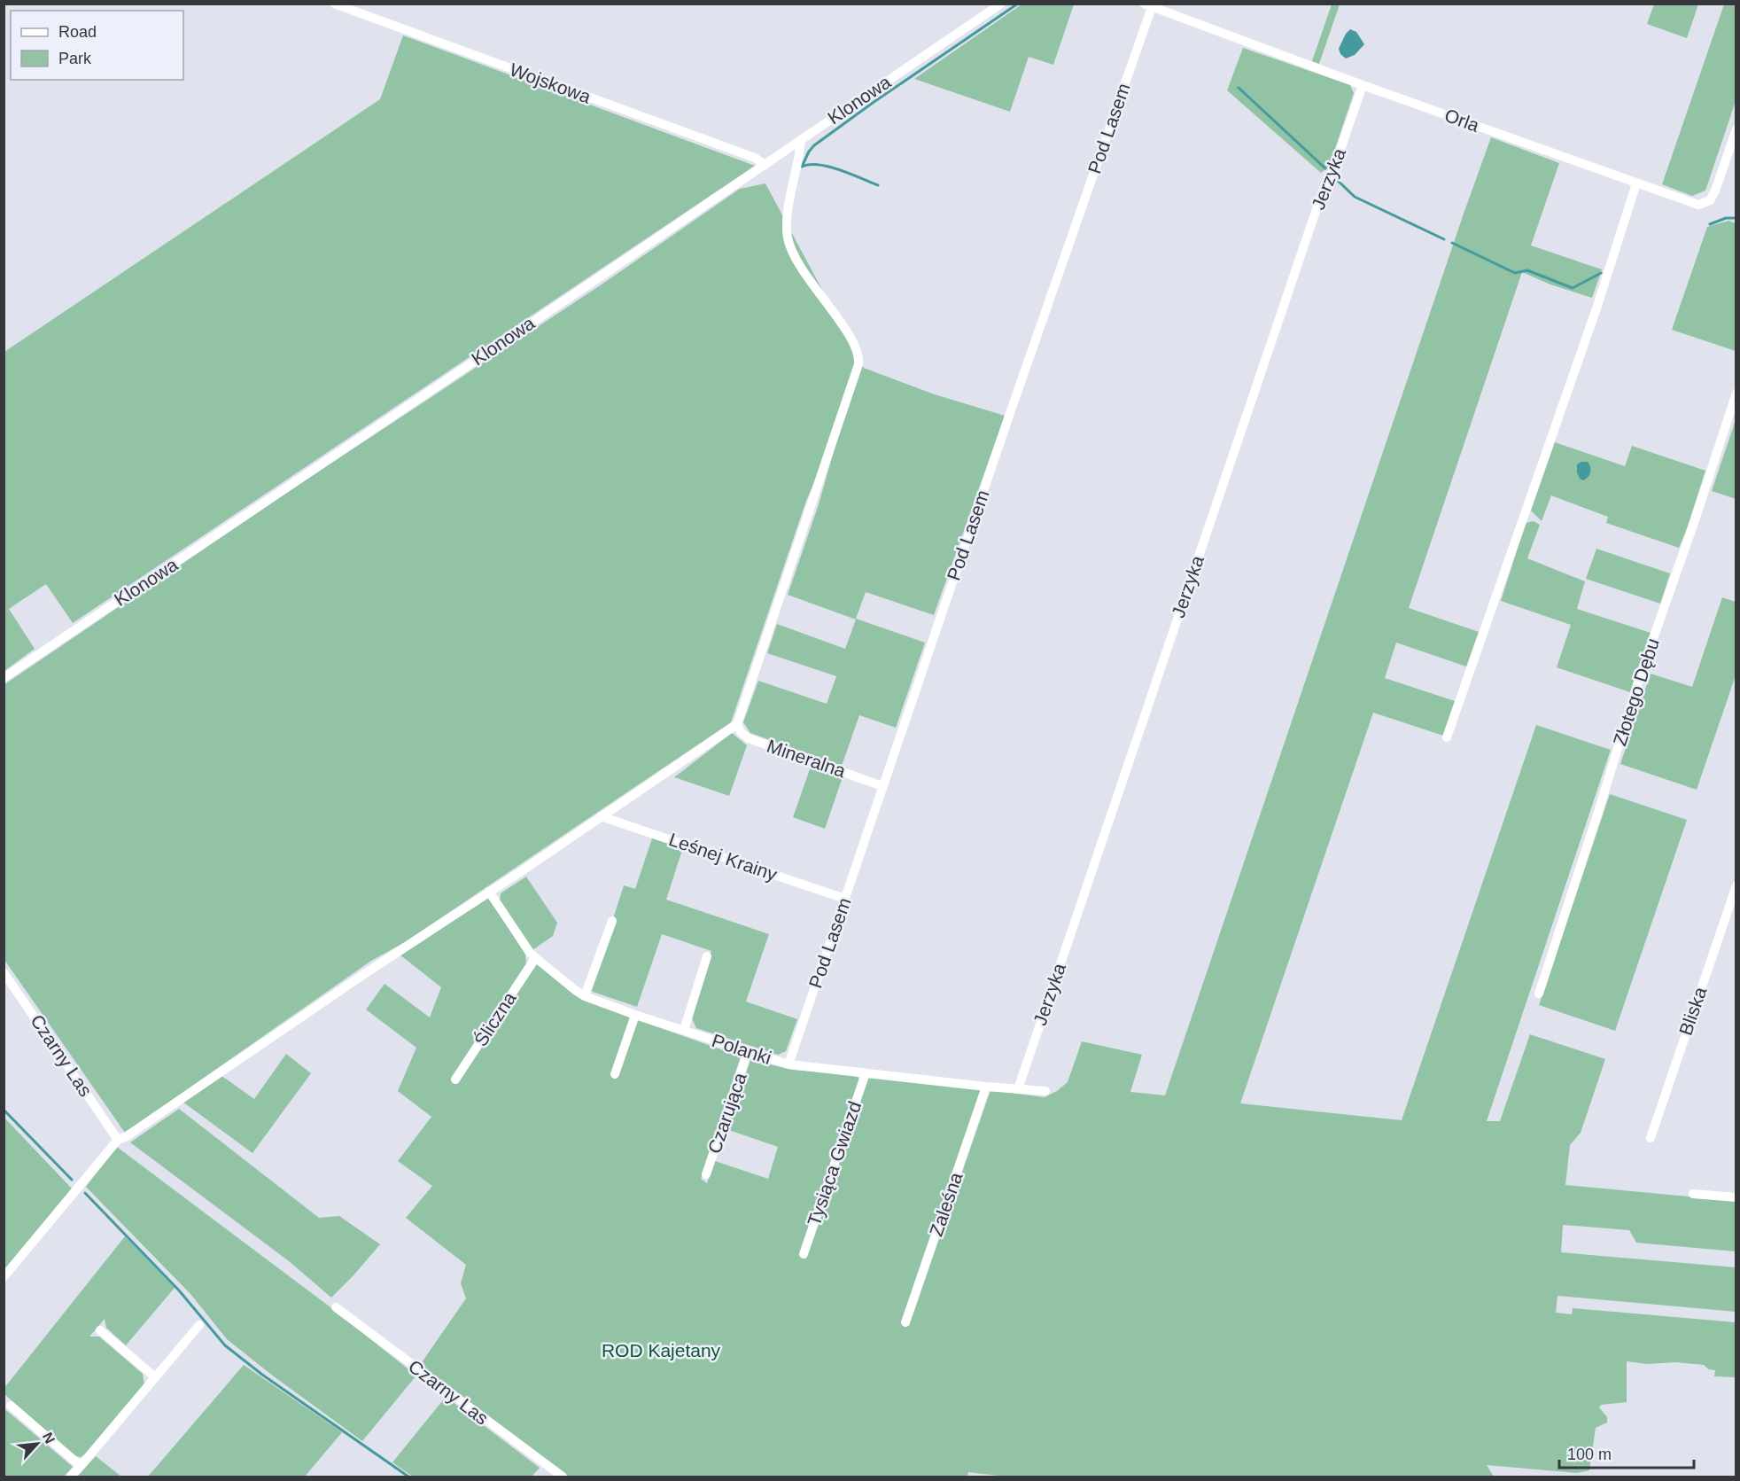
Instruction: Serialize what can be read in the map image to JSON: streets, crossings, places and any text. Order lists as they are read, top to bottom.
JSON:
{
  "streets": {
    "street": [
      "Wojskowa",
      "Klonowa",
      "Orla",
      "Pod Lasem",
      "Jerzyka",
      "Złotego Dębu",
      "Mineralna",
      "Leśnej Krainy",
      "Bliska",
      "Śliczna",
      "Polanki",
      "Czarny Las",
      "Czarująca",
      "Tysiąca Gwiazd",
      "Zaleśna"
    ]
  },
  "crossings": [
    ["Wojskowa", "Klonowa"],
    ["Orla", "Pod Lasem"],
    ["Orla", "Jerzyka"],
    ["Pod Lasem", "Mineralna"],
    ["Pod Lasem", "Leśnej Krainy"],
    ["Pod Lasem", "Polanki"],
    ["Jerzyka", "Polanki"],
    ["Śliczna", "Polanki"],
    ["Polanki", "Czarująca"],
    ["Polanki", "Tysiąca Gwiazd"],
    ["Polanki", "Zaleśna"]
  ],
  "parks": ["ROD Kajetany"],
  "legend": ["Road", "Park"],
  "scale_bar": "100 m",
  "north": "top right"
}
